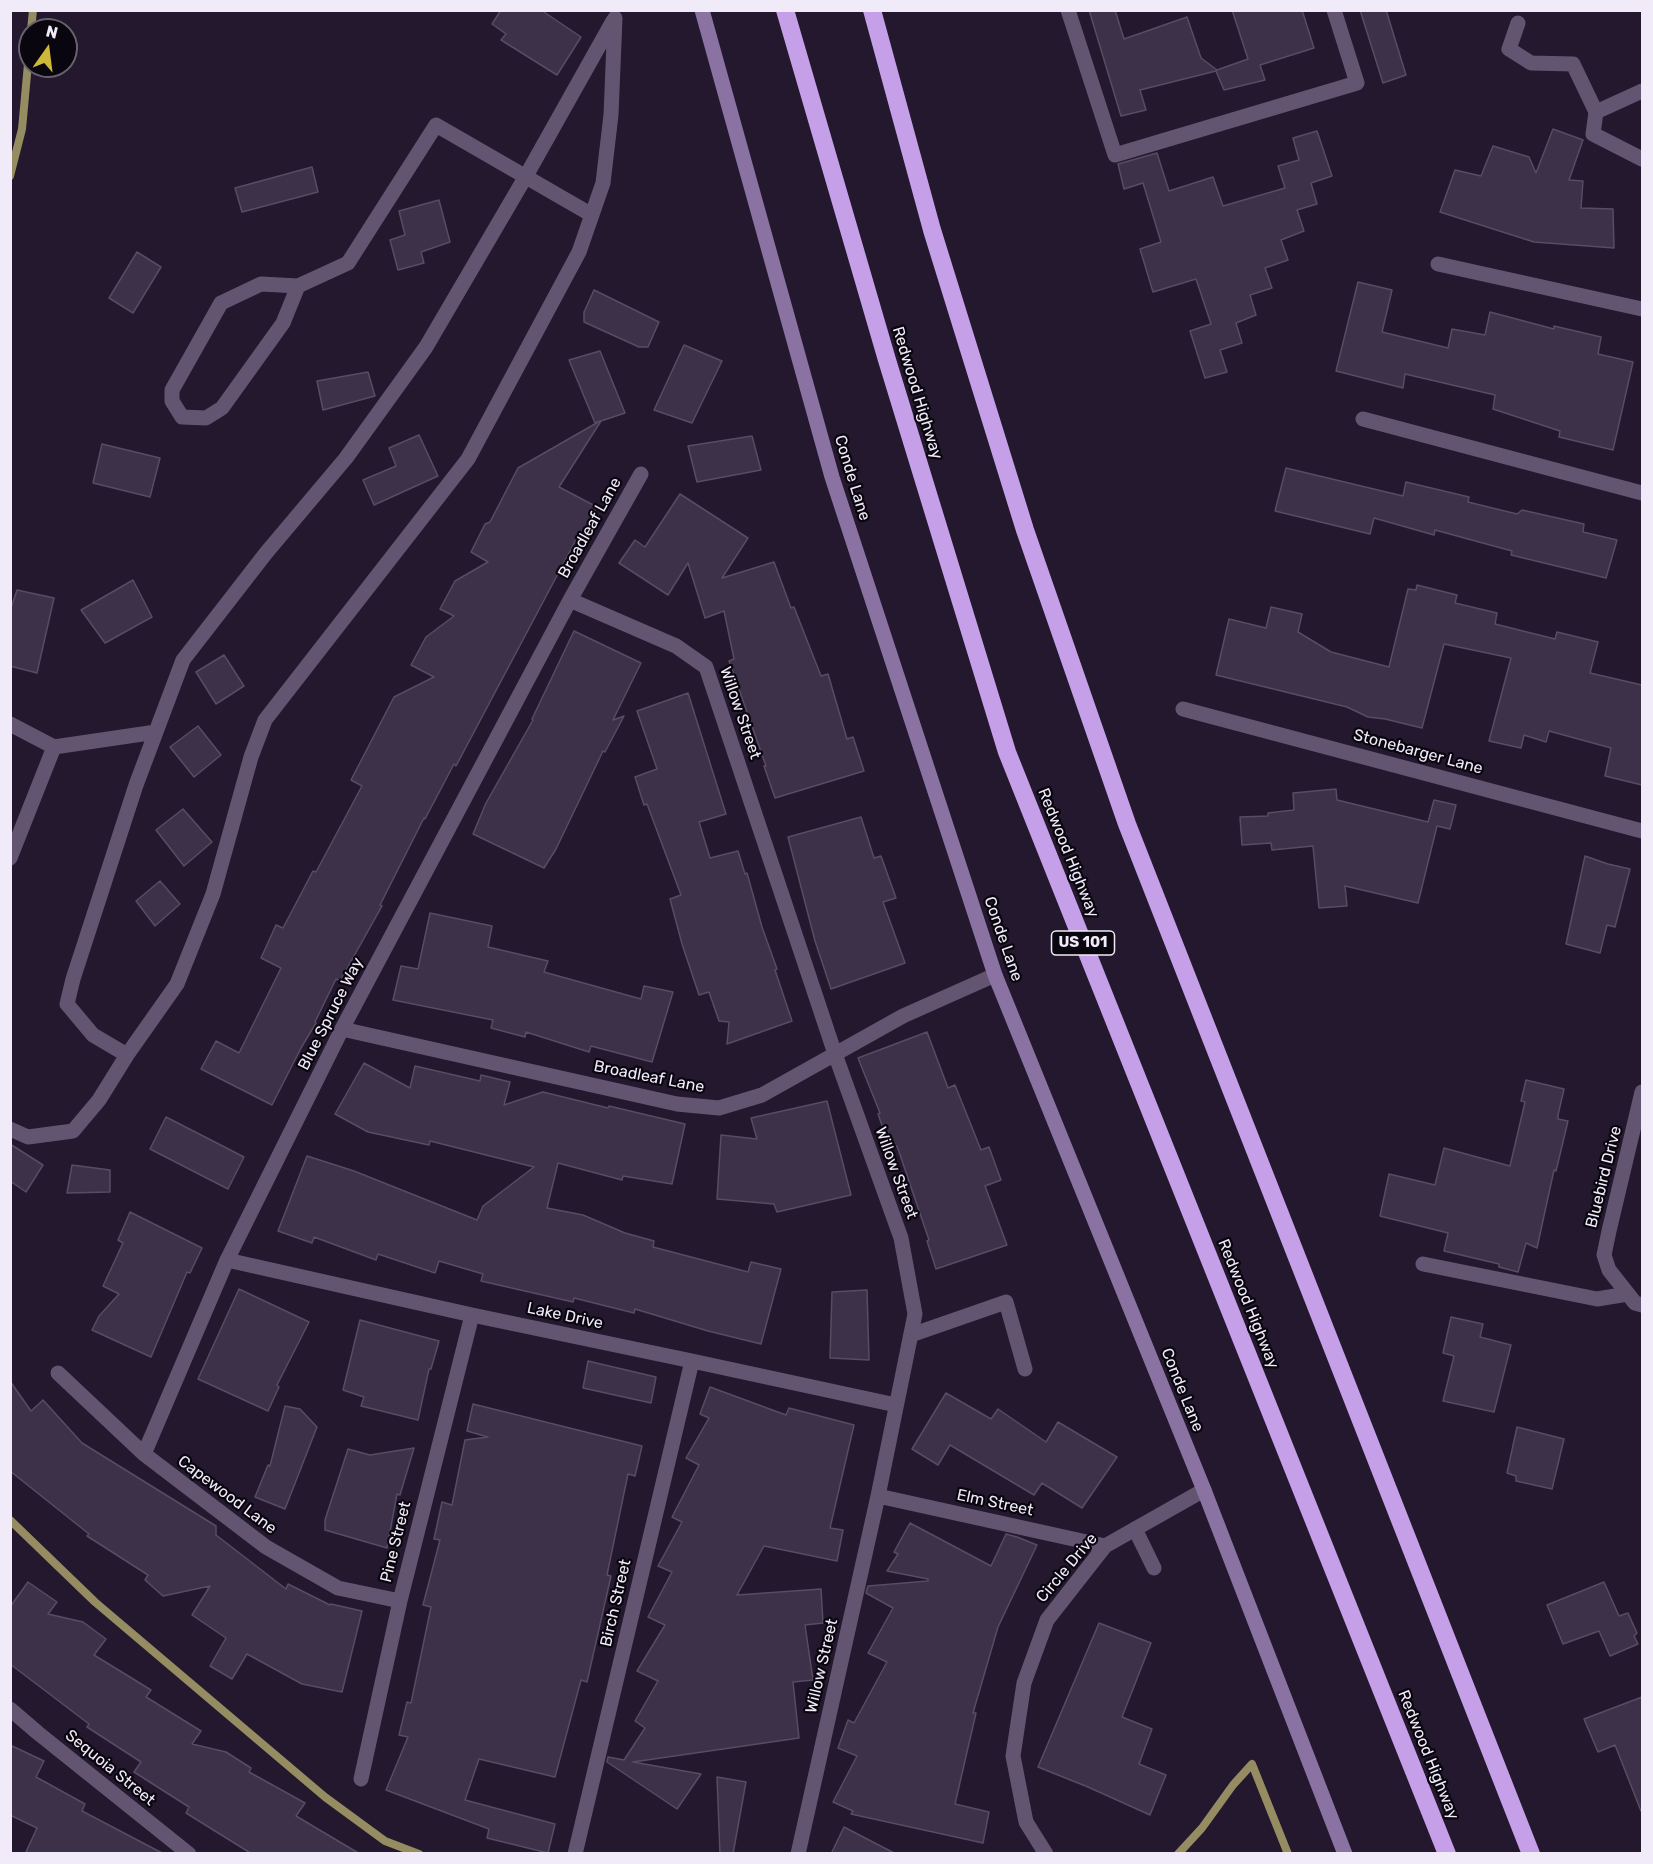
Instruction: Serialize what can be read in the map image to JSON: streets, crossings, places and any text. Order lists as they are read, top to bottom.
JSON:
{
  "streets": {
    "highway": ["Redwood Highway", "US 101"],
    "street": [
      "Conde Lane",
      "Broadleaf Lane",
      "Willow Street",
      "Stonebarger Lane",
      "Blue Spruce Way",
      "Bluebird Drive",
      "Lake Drive",
      "Capewood Lane",
      "Elm Street",
      "Pine Street",
      "Circle Drive",
      "Birch Street",
      "Sequoia Street"
    ]
  },
  "crossings": [
    ["Conde Lane", "Broadleaf Lane"],
    ["Conde Lane", "Circle Drive"],
    ["Broadleaf Lane", "Willow Street"],
    ["Broadleaf Lane", "Blue Spruce Way"],
    ["Willow Street", "Blue Spruce Way"],
    ["Willow Street", "Lake Drive"],
    ["Willow Street", "Elm Street"],
    ["Blue Spruce Way", "Lake Drive"],
    ["Blue Spruce Way", "Capewood Lane"],
    ["Lake Drive", "Pine Street"],
    ["Lake Drive", "Birch Street"],
    ["Capewood Lane", "Pine Street"],
    ["Elm Street", "Circle Drive"]
  ],
  "north": "top"
}
